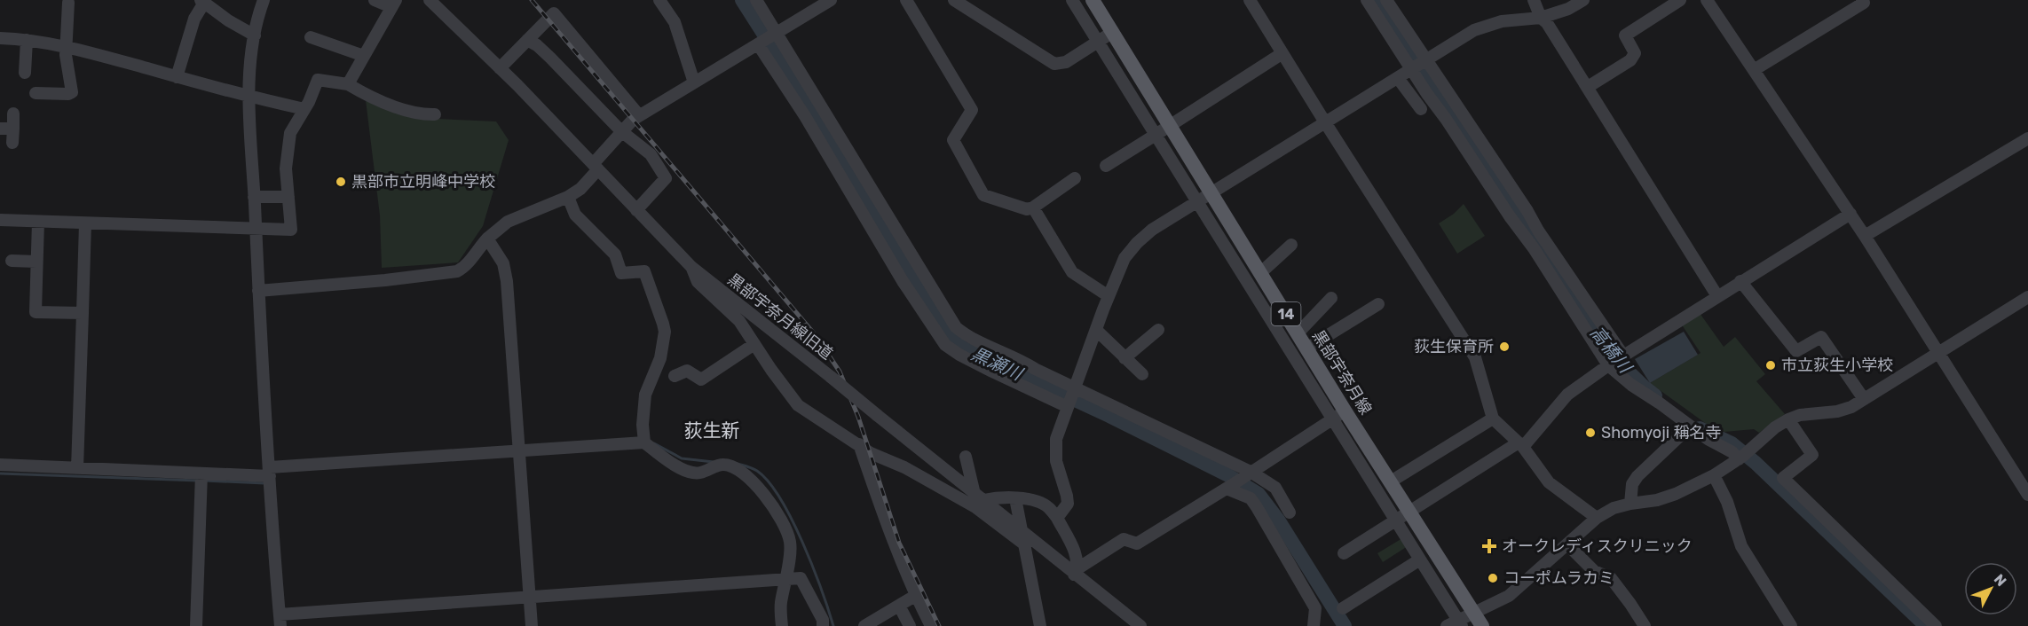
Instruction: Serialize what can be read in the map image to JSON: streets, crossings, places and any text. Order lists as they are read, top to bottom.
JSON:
{
  "streets": {
    "main road": ["14", "黒部宇奈月線"],
    "street": ["黒部宇奈月線旧道"]
  },
  "districts": ["荻生新"],
  "water": ["高橋川", "黒瀬川"],
  "places": {
    "other": [
      "黒部市立明峰中学校",
      "荻生保育所",
      "市立荻生小学校",
      "Shomyoji 稱名寺",
      "コーポムラカミ"
    ],
    "health": ["オークレディスクリニック"]
  },
  "north": "top right"
}
